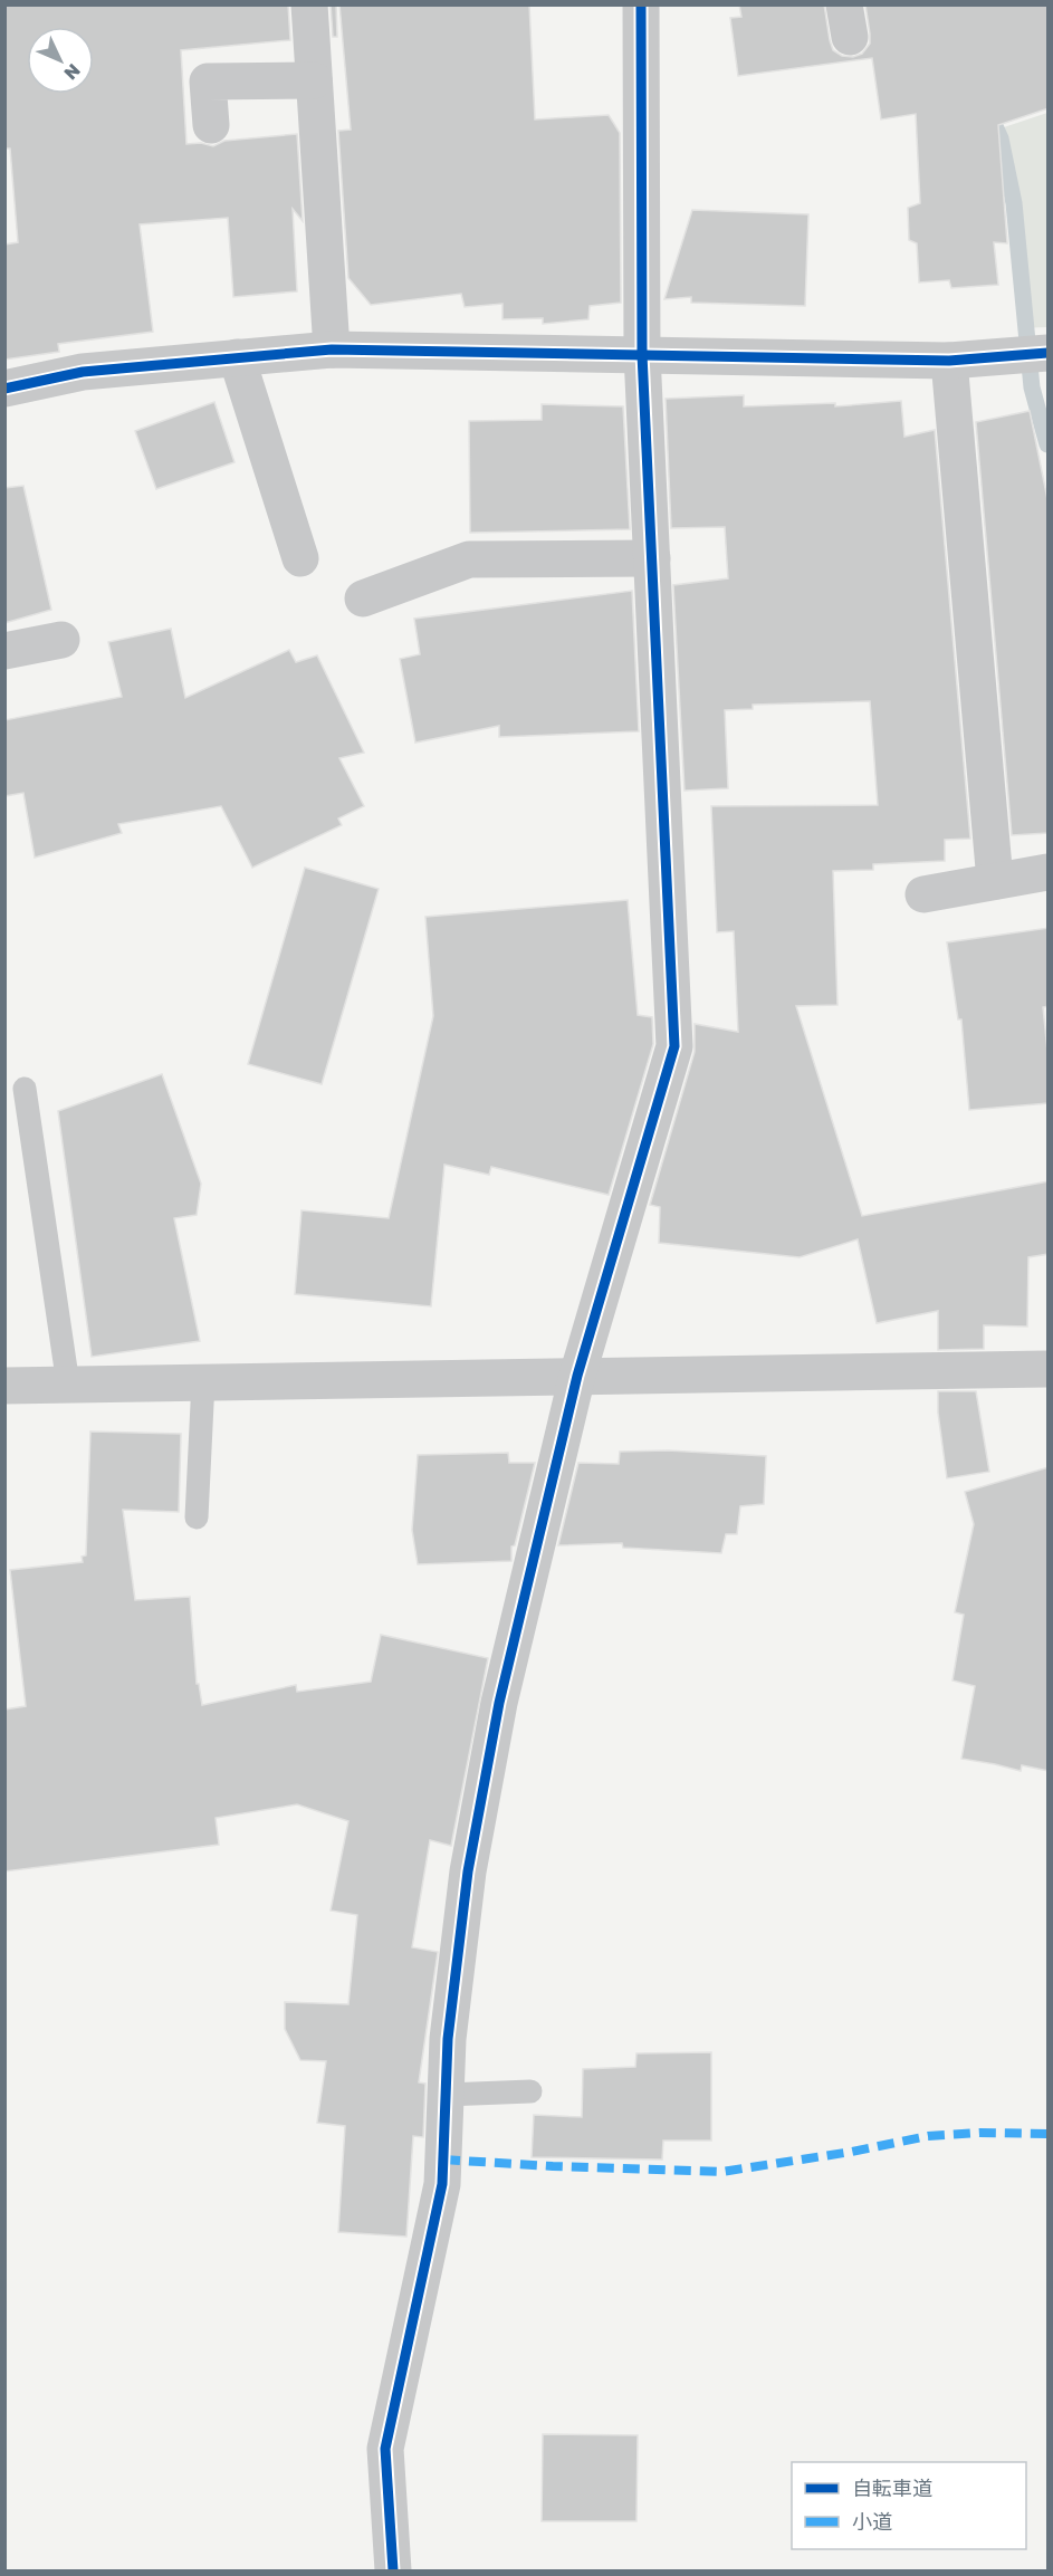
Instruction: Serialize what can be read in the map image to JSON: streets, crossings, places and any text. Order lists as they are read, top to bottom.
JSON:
{
  "legend": ["自転車道", "小道"],
  "north": "bottom right"
}
